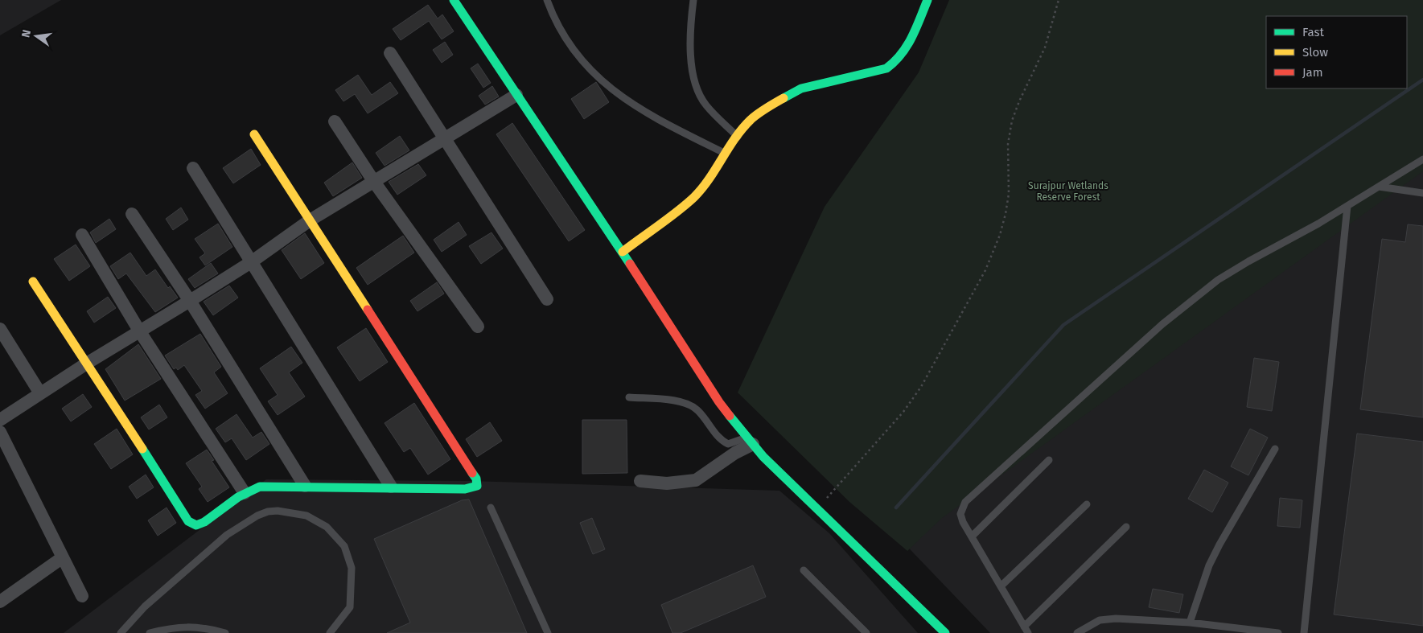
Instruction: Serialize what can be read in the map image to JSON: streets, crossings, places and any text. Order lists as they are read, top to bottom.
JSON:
{
  "parks": ["Surajpur Wetlands Reserve Forest"],
  "legend": ["Fast", "Slow", "Jam"],
  "north": "left"
}
